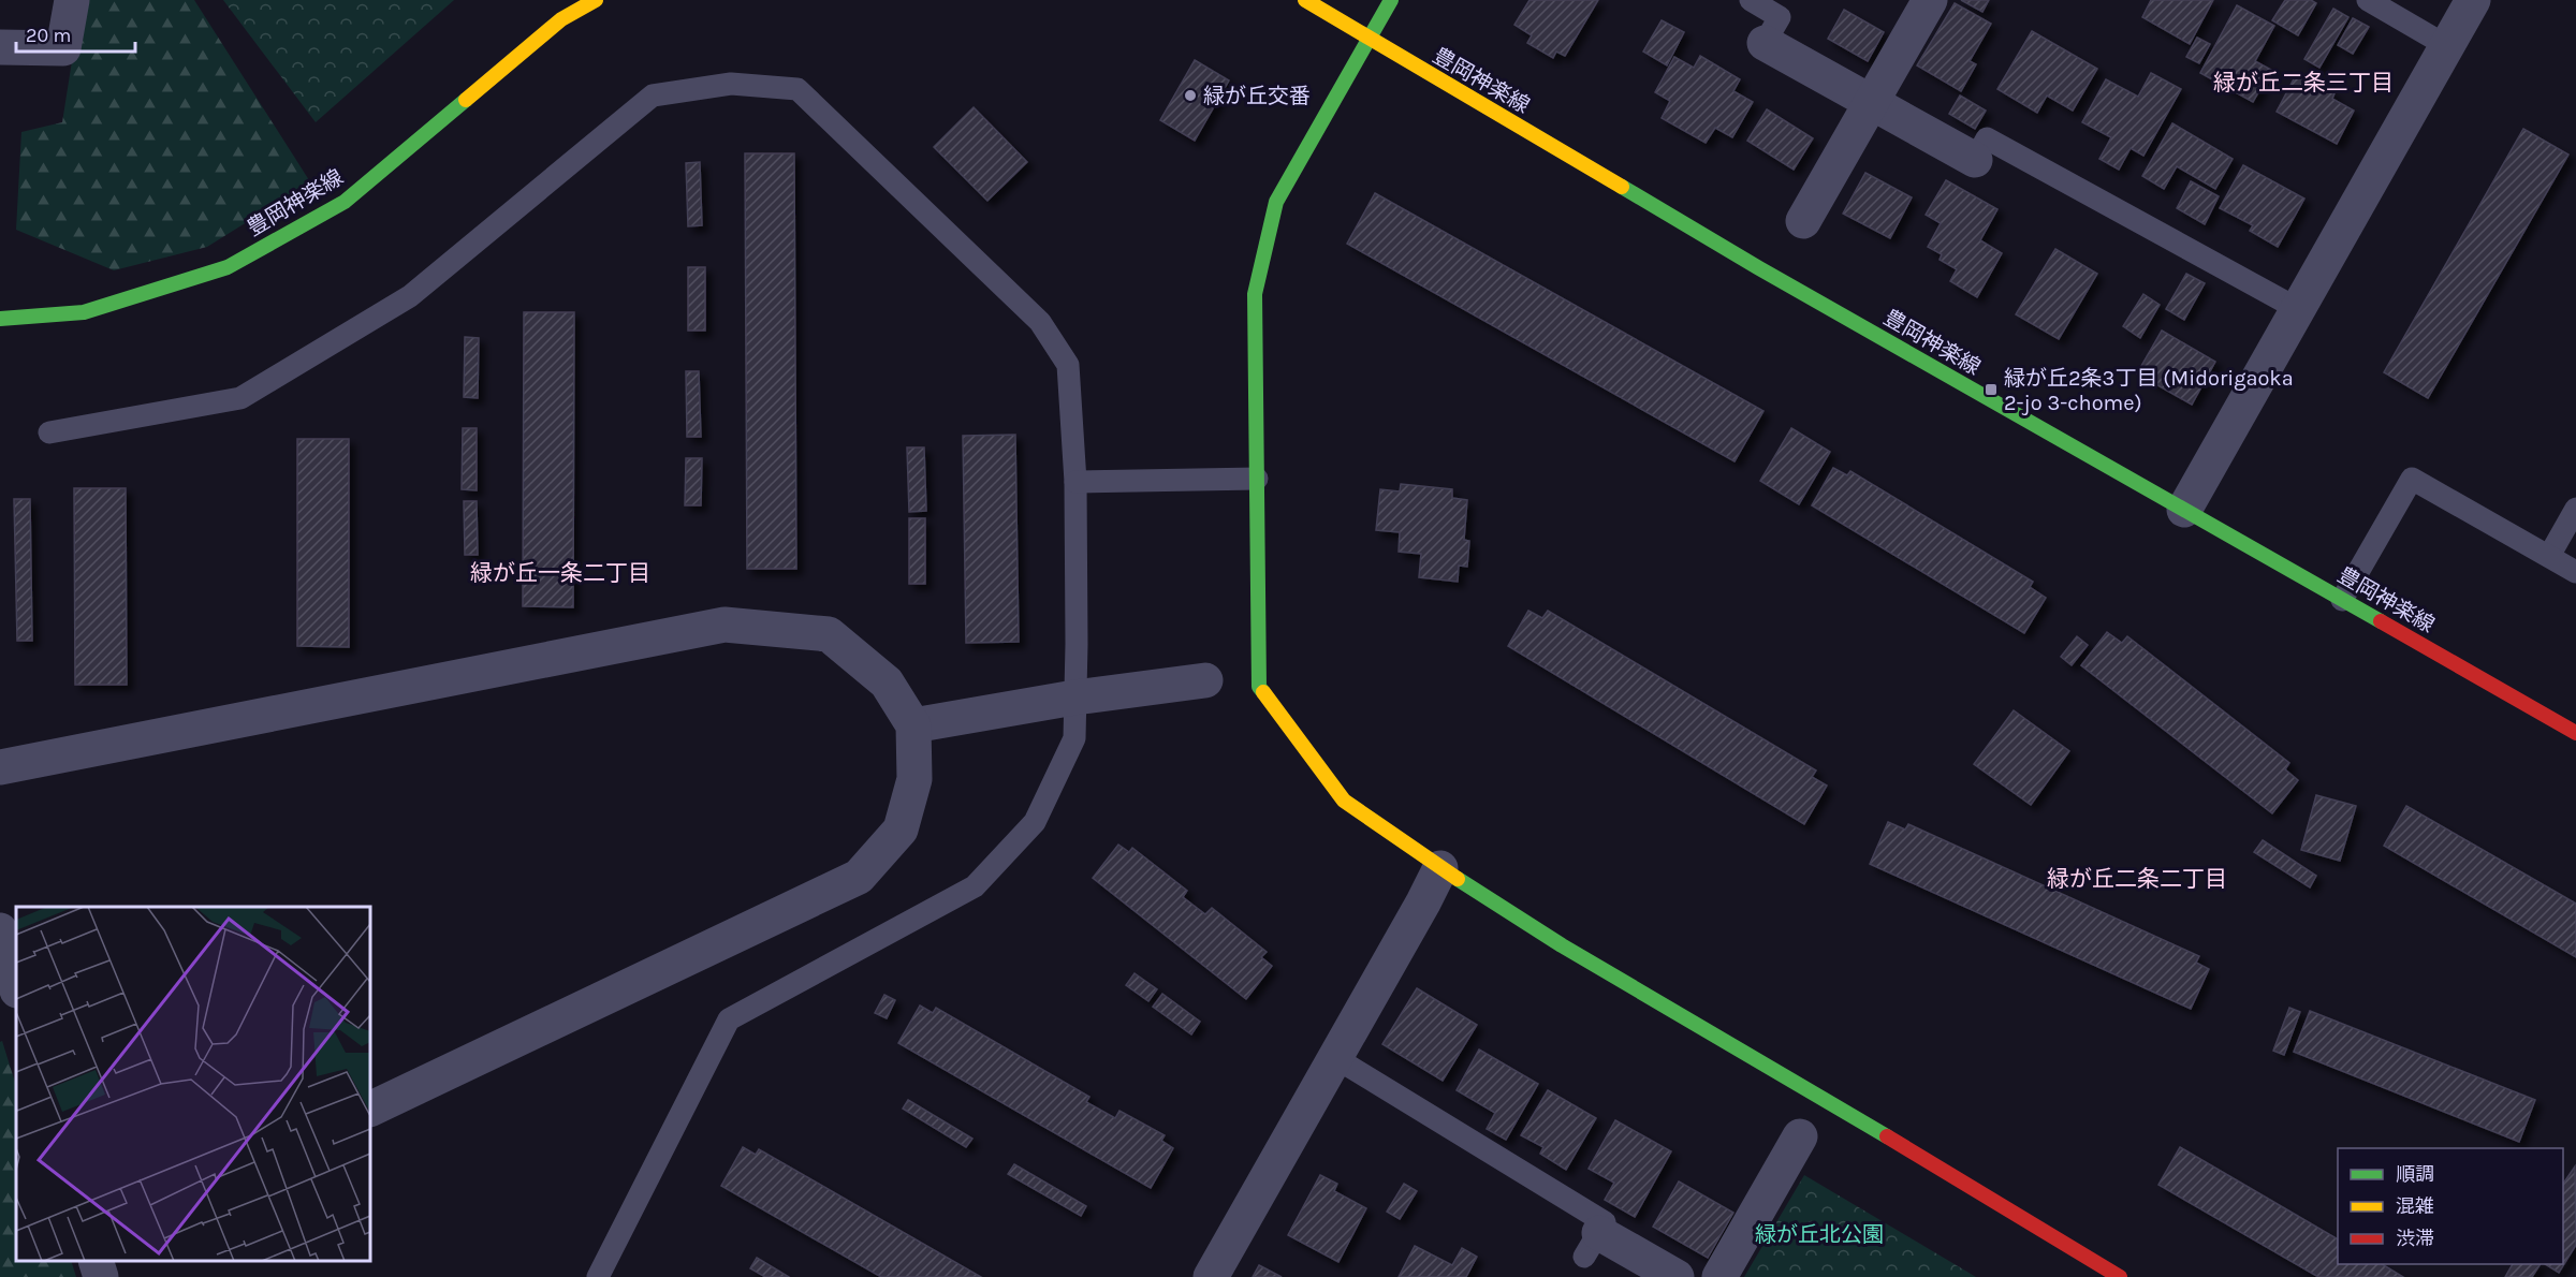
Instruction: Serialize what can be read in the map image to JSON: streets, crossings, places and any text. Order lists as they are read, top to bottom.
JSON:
{
  "streets": {
    "street": ["豊岡神楽線"]
  },
  "districts": ["緑が丘二条三丁目", "緑が丘一条二丁目", "緑が丘二条二丁目"],
  "parks": ["緑が丘北公園"],
  "places": {
    "other": ["緑が丘交番"],
    "transit": ["緑が丘2条3丁目 (Midorigaoka 2-jo 3-chome)"]
  },
  "legend": ["順調", "混雑", "渋滞"],
  "scale_bar": "20 m"
}
